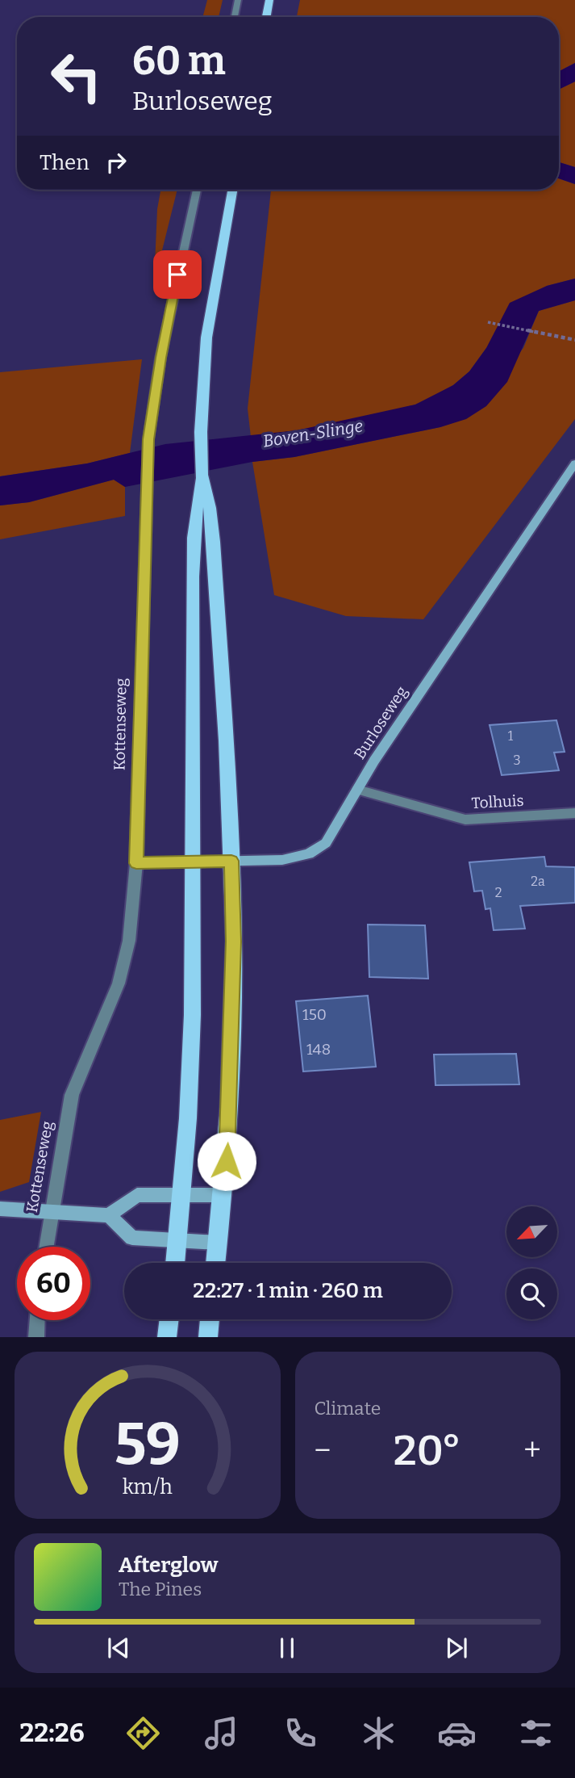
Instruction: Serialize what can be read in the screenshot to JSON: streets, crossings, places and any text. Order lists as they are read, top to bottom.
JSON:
{
  "streets": {
    "street": ["Burloseweg", "Kottenseweg", "Tolhuis"]
  },
  "crossings": [
    ["Burloseweg", "Kottenseweg"],
    ["Burloseweg", "Tolhuis"]
  ],
  "water": ["Boven-Slinge"],
  "house_numbers": [
    "1",
    "3",
    "2a",
    "2",
    "150",
    "148"
  ],
  "north": "bottom left",
  "page": {
    "turn": ["60 m", "Burloseweg"],
    "then": "Then",
    "limit": "60",
    "trip": "22:27 · 1 min · 260 m",
    "tile": "Climate",
    "heat": ["−", "20°", "+"],
    "song": ["Afterglow", "The Pines"],
    "tabs": "22:26",
    "gauge": ["59", "km/h"]
  }
}
